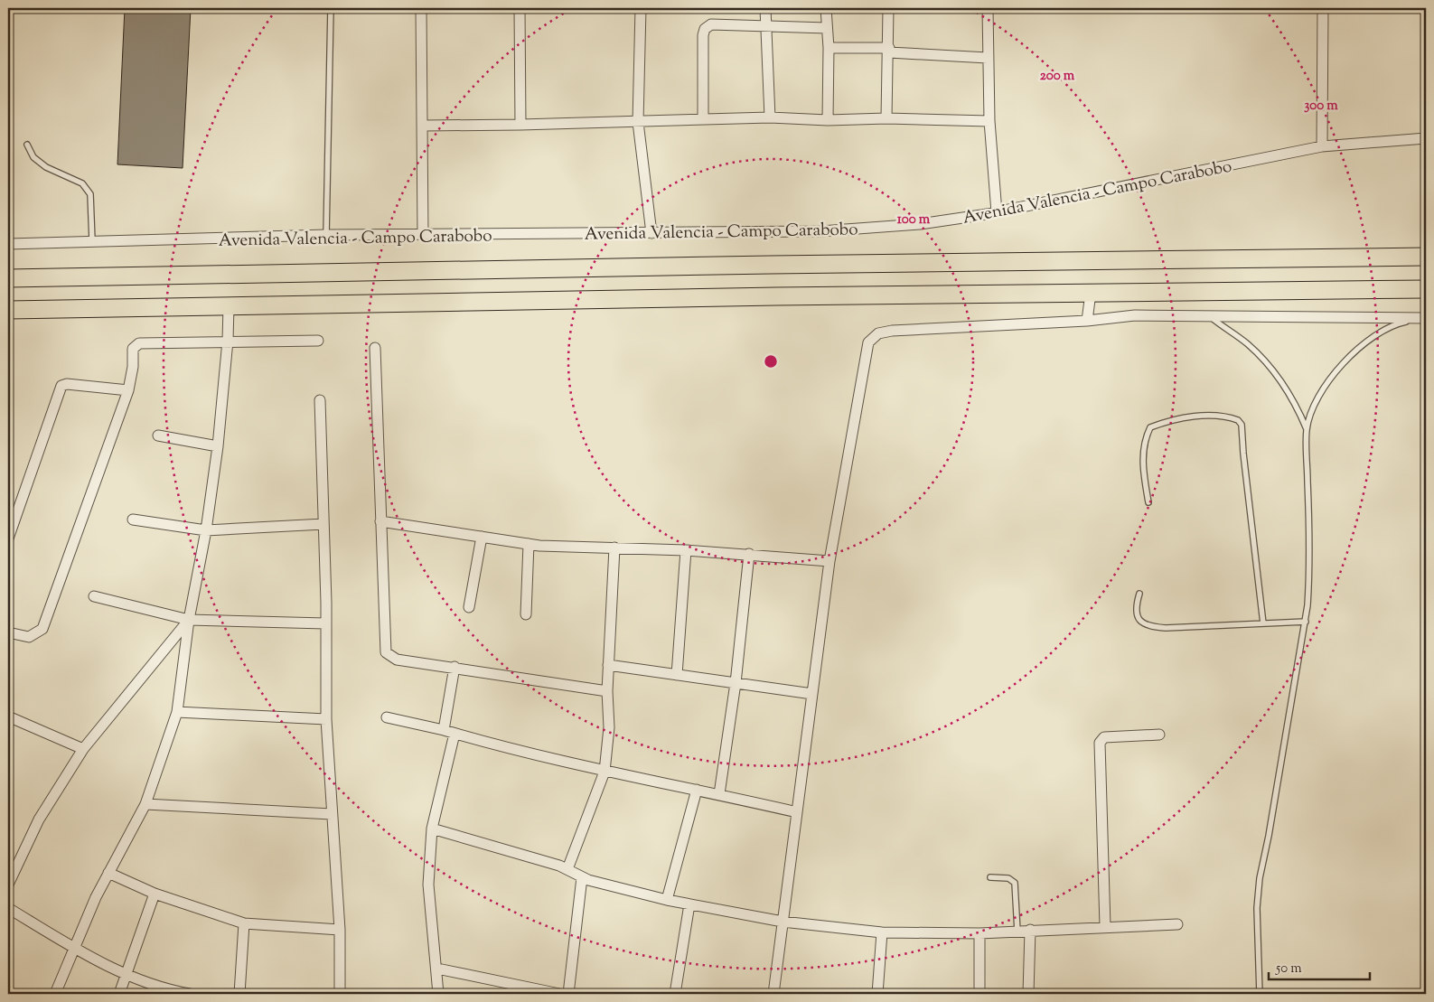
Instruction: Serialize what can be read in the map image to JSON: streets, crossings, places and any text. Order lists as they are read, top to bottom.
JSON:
{
  "streets": {
    "highway": ["Avenida Valencia - Campo Carabobo"]
  },
  "scale_bar": "50 m",
  "rings": ["200 m", "300 m", "100 m"]
}
